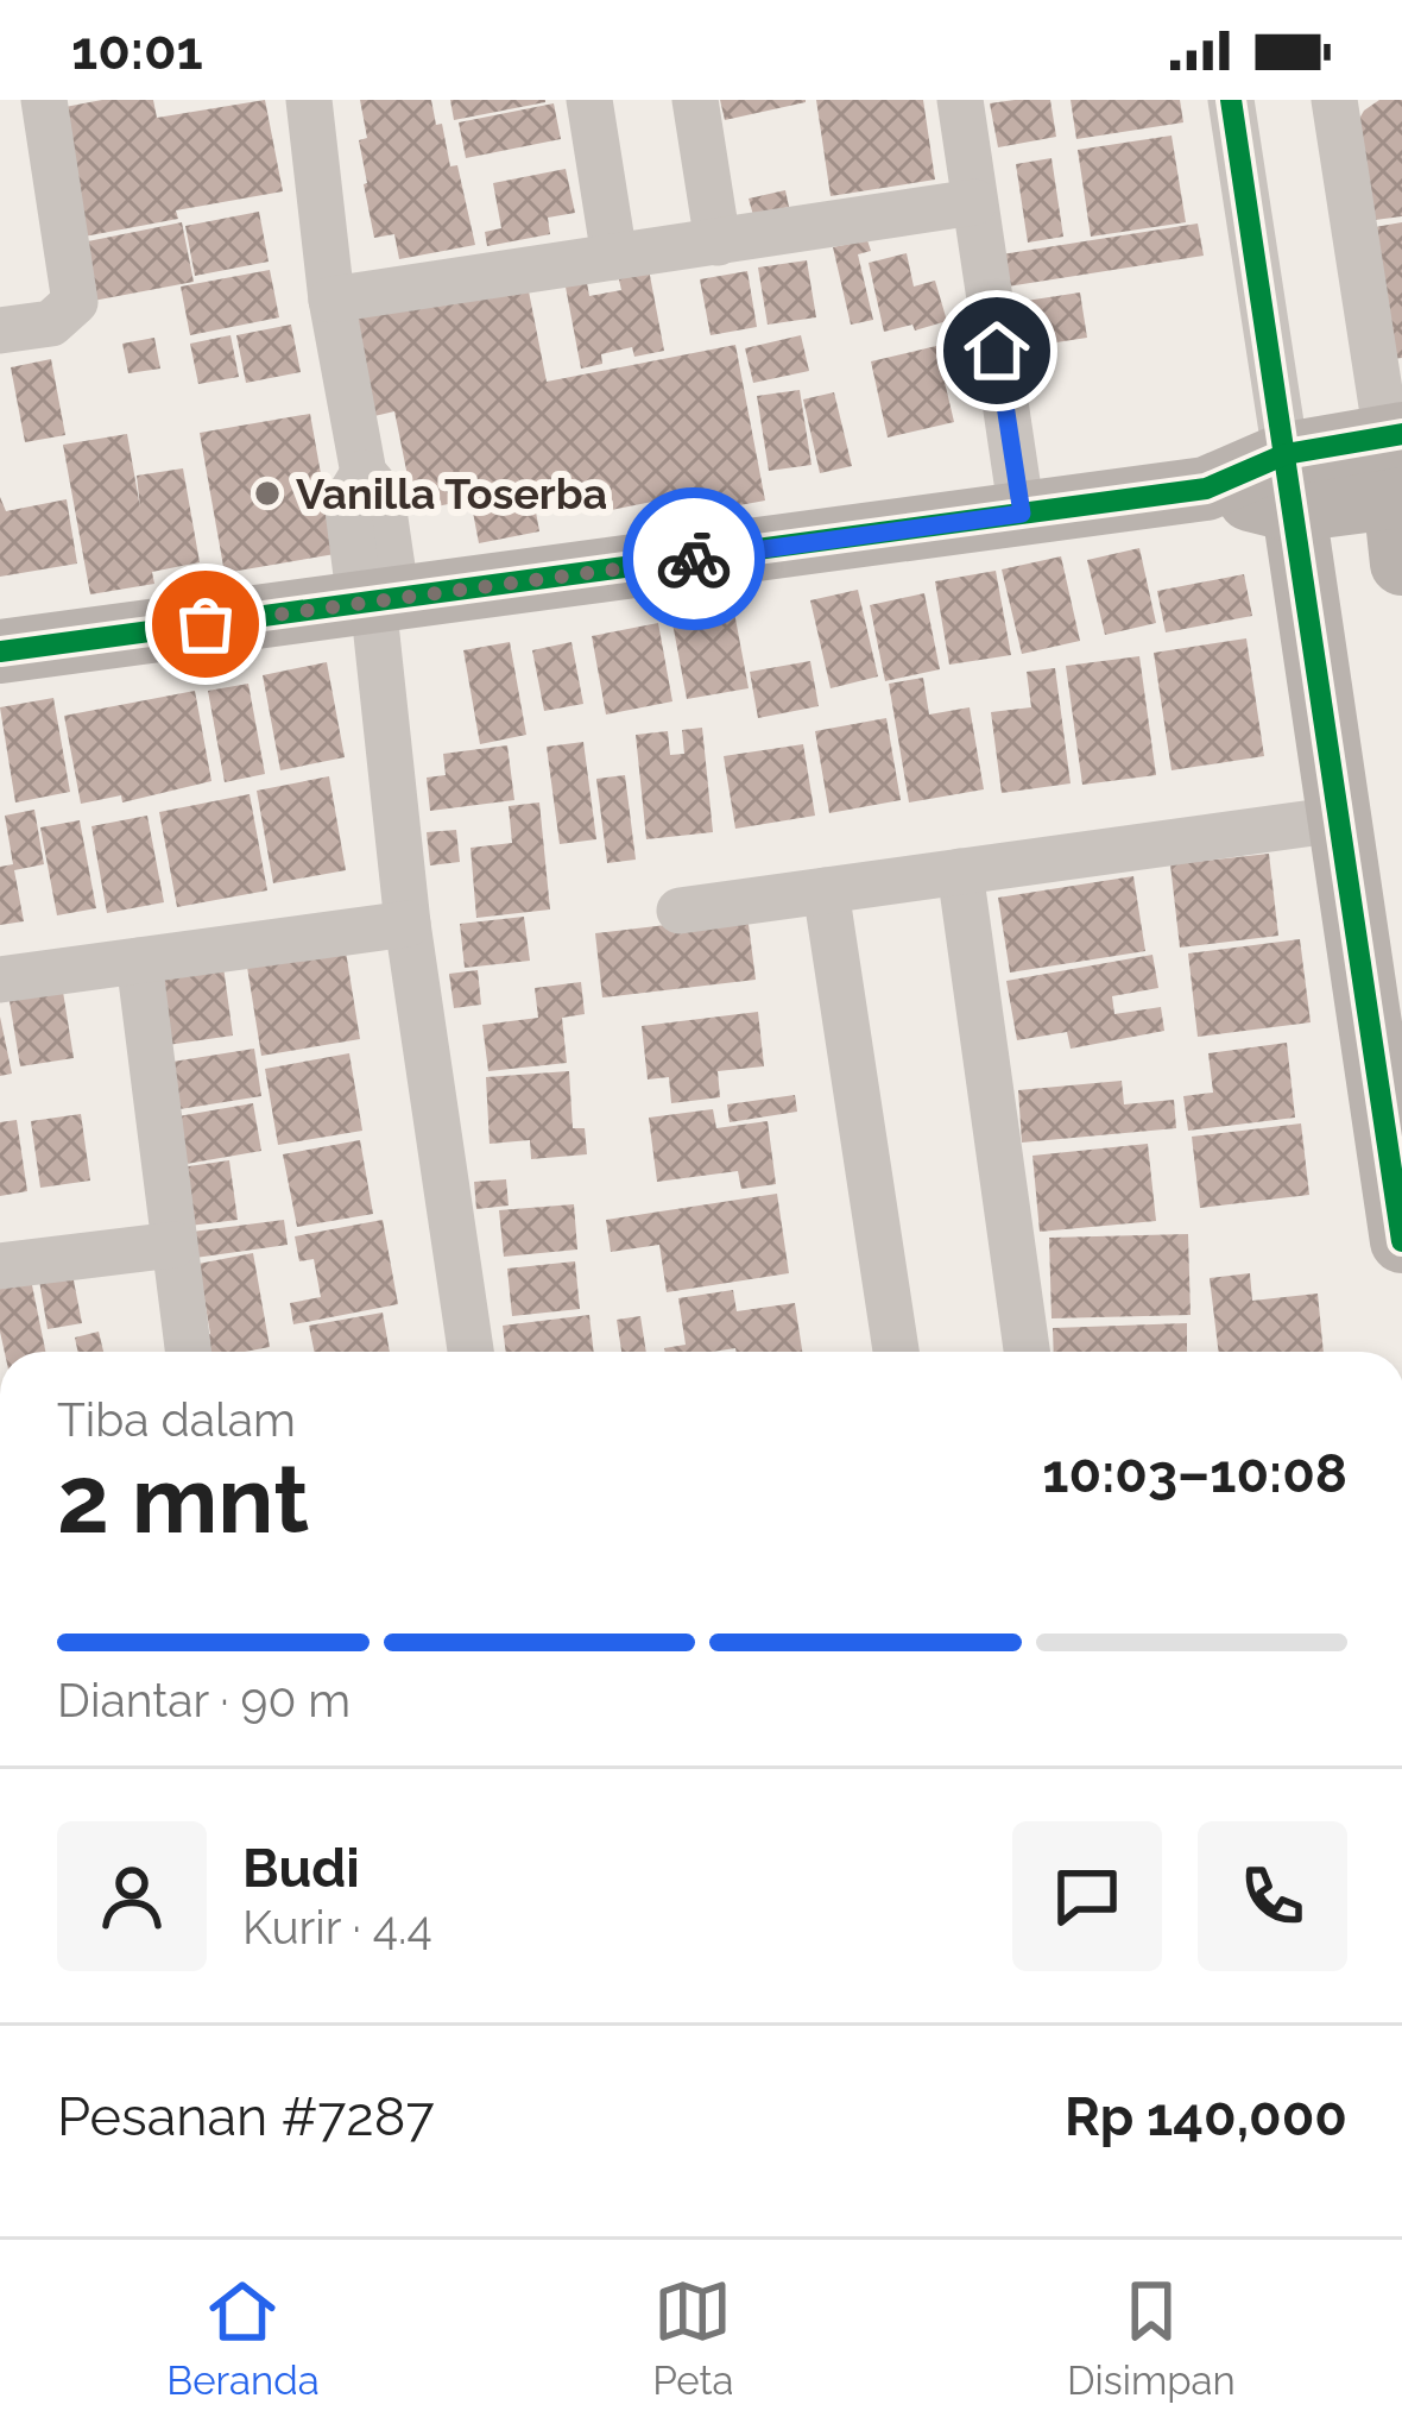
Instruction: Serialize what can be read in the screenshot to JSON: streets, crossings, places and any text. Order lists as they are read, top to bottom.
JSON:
{
  "places": ["Vanilla Toserba"],
  "page": {
    "status": "10:01",
    "heading": ["2 mnt", "Tiba dalam", "10:03–10:08"],
    "panel": [
      "Budi",
      "Kurir · 4.4",
      "Pesanan #7287",
      "Rp 140,000"
    ],
    "bar": "Diantar · 90 m",
    "tabs": ["Beranda", "Peta", "Disimpan"]
  }
}
